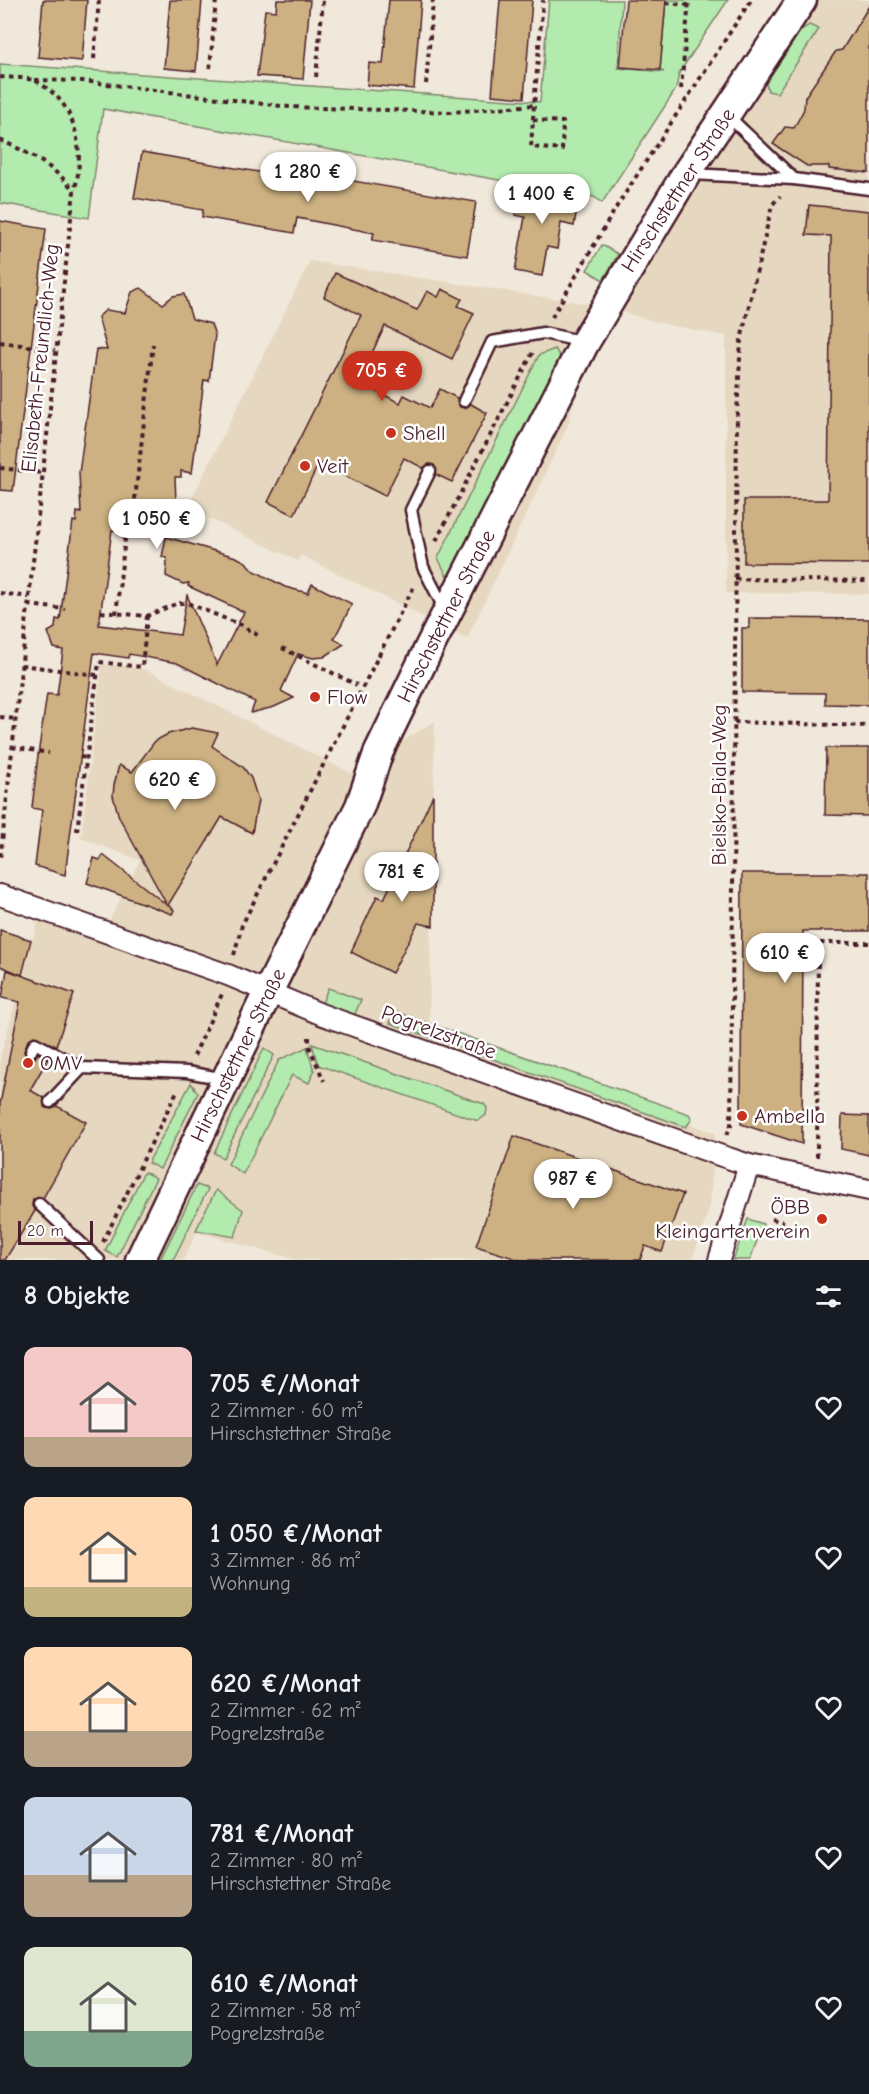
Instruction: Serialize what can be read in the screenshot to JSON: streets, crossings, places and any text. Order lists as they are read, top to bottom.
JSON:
{
  "streets": {
    "main road": ["Hirschstettner Straße"],
    "street": ["Pogrelzstraße"],
    "path": ["Elisabeth-Freundlich-Weg", "Bielsko-Biala-Weg"]
  },
  "crossings": [
    ["Hirschstettner Straße", "Pogrelzstraße"],
    ["Bielsko-Biala-Weg", "Pogrelzstraße"]
  ],
  "places": [
    "Shell",
    "Veit",
    "Flow",
    "OMV",
    "Ambella",
    "ÖBB Kleingartenverein"
  ],
  "scale_bar": "20 m",
  "page": {
    "price": [
      "1 280 €",
      "1 400 €",
      "705 €",
      "1 050 €",
      "620 €",
      "781 €",
      "610 €",
      "987 €"
    ],
    "scale": "20 m",
    "heading": "8 Objekte",
    "list": [
      {
        "name": "705 €/Monat",
        "note": "2 Zimmer · 60 m² · Hirschstettner Straße"
      },
      {
        "name": "1 050 €/Monat",
        "note": "3 Zimmer · 86 m² · Wohnung"
      },
      {
        "name": "620 €/Monat",
        "note": "2 Zimmer · 62 m² · Pogrelzstraße"
      },
      {
        "name": "781 €/Monat",
        "note": "2 Zimmer · 80 m² · Hirschstettner Straße"
      },
      {
        "name": "610 €/Monat",
        "note": "2 Zimmer · 58 m² · Pogrelzstraße"
      }
    ]
  }
}
